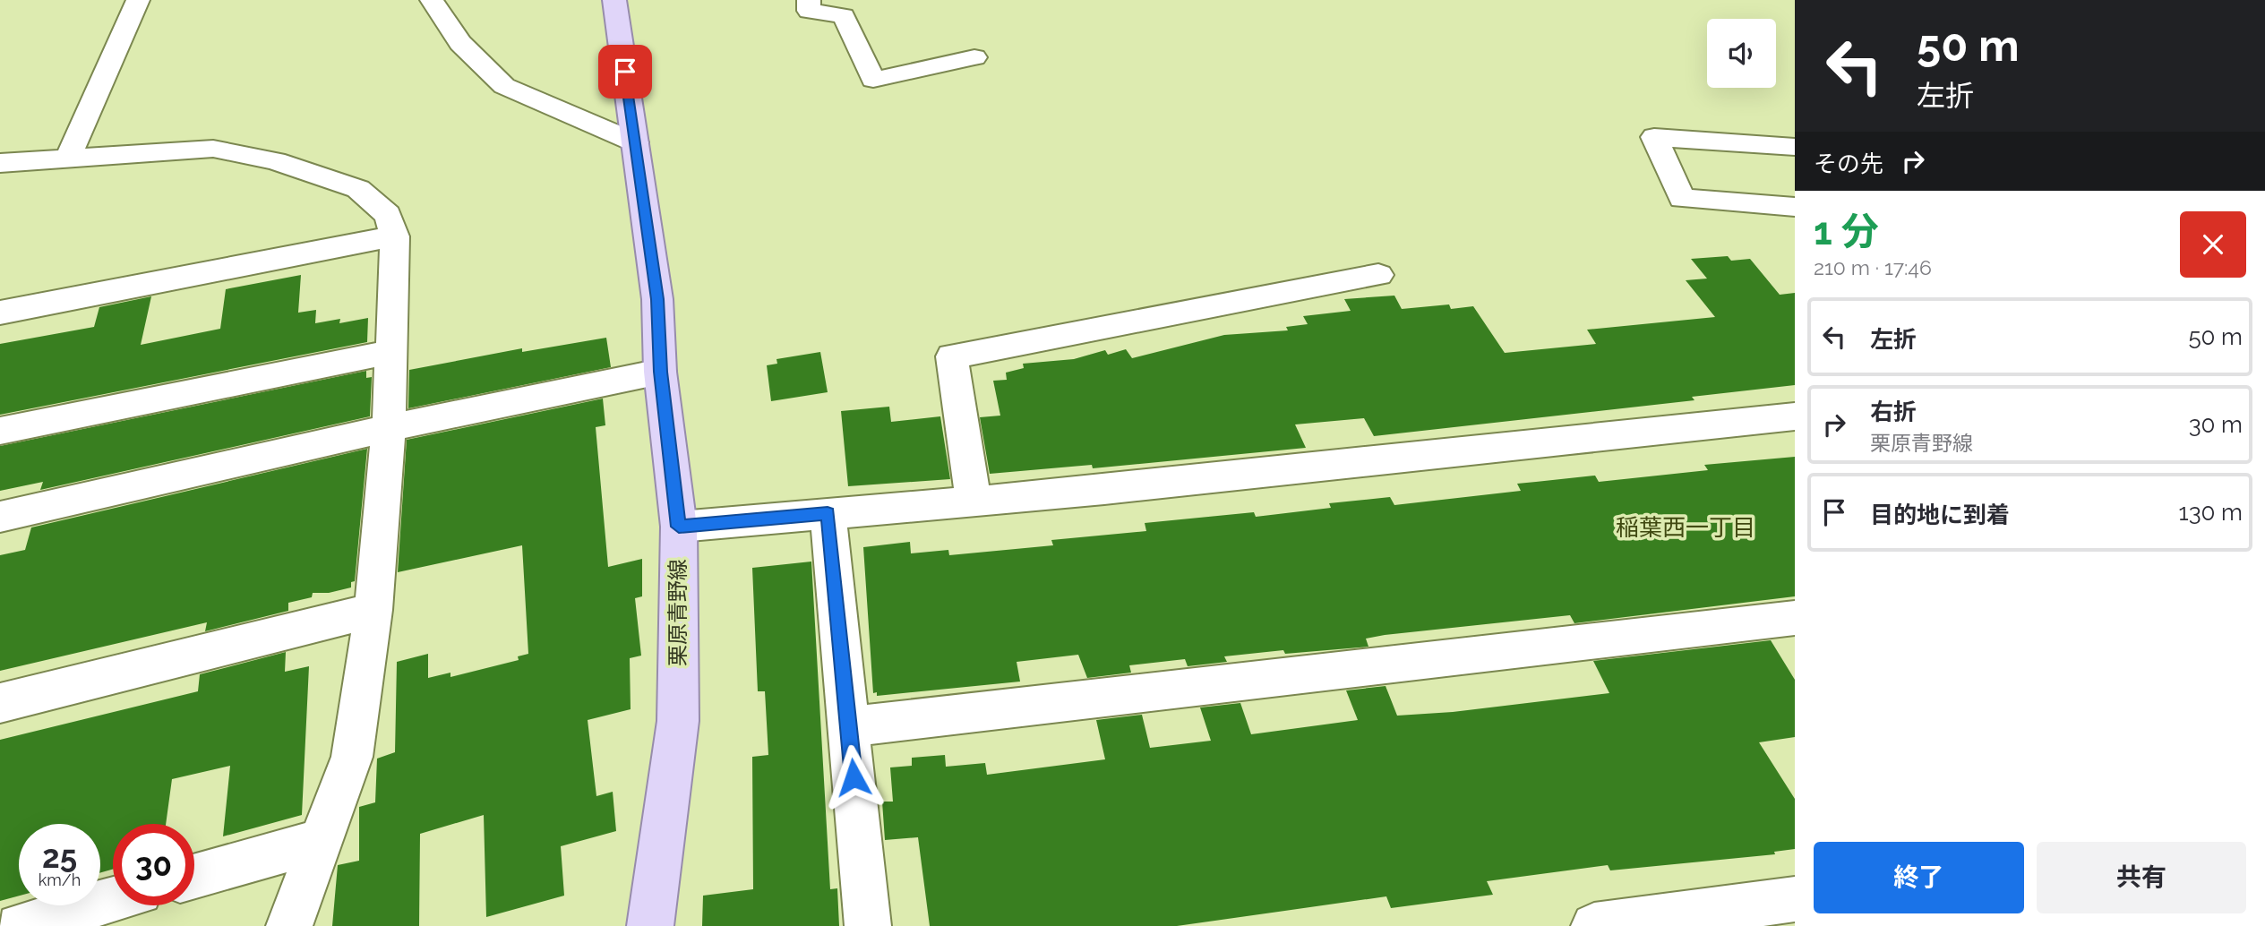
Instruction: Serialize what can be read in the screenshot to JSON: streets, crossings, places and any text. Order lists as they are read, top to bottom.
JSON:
{
  "streets": {
    "main road": ["栗原青野線"]
  },
  "districts": ["稲葉西一丁目"],
  "page": {
    "turn": ["50 m", "左折"],
    "then": "その先",
    "heading": ["1 分", "210 m · 17:46"],
    "list": [
      {
        "name": "左折",
        "value": "50 m"
      },
      {
        "name": "右折",
        "note": "栗原青野線",
        "value": "30 m"
      },
      {
        "name": "目的地に到着",
        "value": "130 m"
      }
    ],
    "speed": "25 km/h",
    "limit": "30",
    "buttons": ["終了", "共有"]
  }
}
